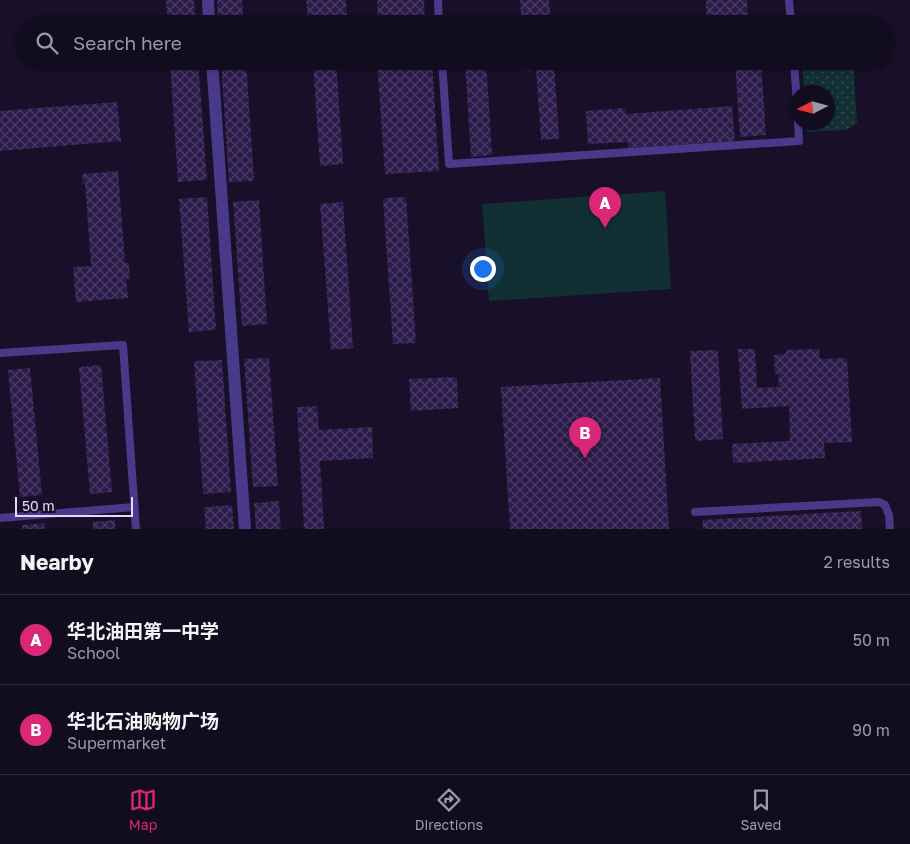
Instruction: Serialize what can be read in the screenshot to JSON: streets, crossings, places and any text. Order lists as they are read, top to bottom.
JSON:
{
  "scale_bar": "50 m",
  "north": "left",
  "page": {
    "search": "Search here",
    "pins": ["A", "B"],
    "scale": "50 m",
    "heading": ["Nearby", "2 results"],
    "list": [
      {
        "mark": "A",
        "name": "华北油田第一中学",
        "note": "School",
        "value": "50 m"
      },
      {
        "mark": "B",
        "name": "华北石油购物广场",
        "note": "Supermarket",
        "value": "90 m"
      }
    ],
    "nav": ["Map", "Directions", "Saved"]
  }
}
